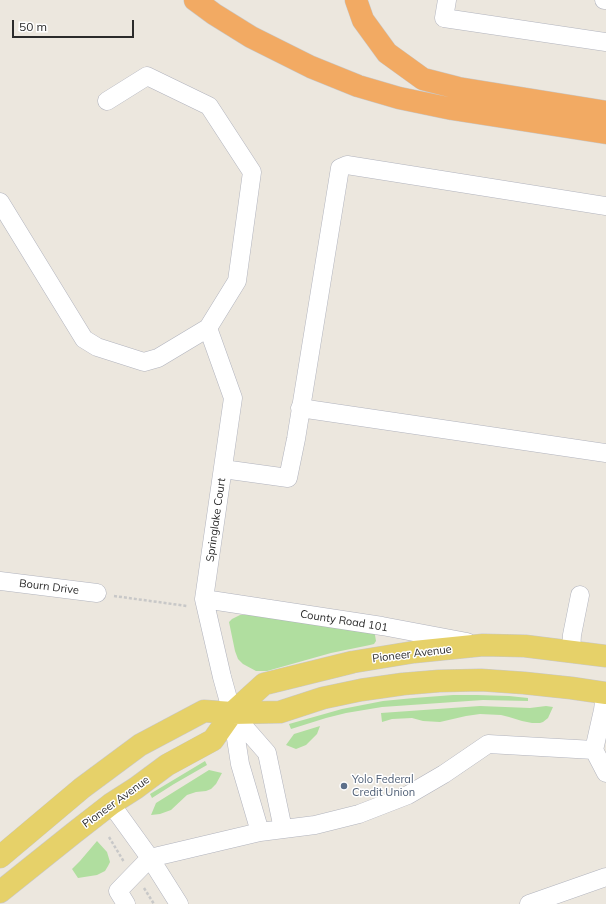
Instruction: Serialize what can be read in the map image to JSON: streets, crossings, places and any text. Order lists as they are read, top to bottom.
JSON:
{
  "streets": {
    "main road": ["Pioneer Avenue"],
    "street": ["Springlake Court", "Bourn Drive", "County Road 101"]
  },
  "crossings": [
    ["Springlake Court", "County Road 101"],
    ["Springlake Court", "Pioneer Avenue"],
    ["County Road 101", "Pioneer Avenue"]
  ],
  "places": ["Yolo Federal Credit Union"],
  "scale_bar": "50 m"
}
